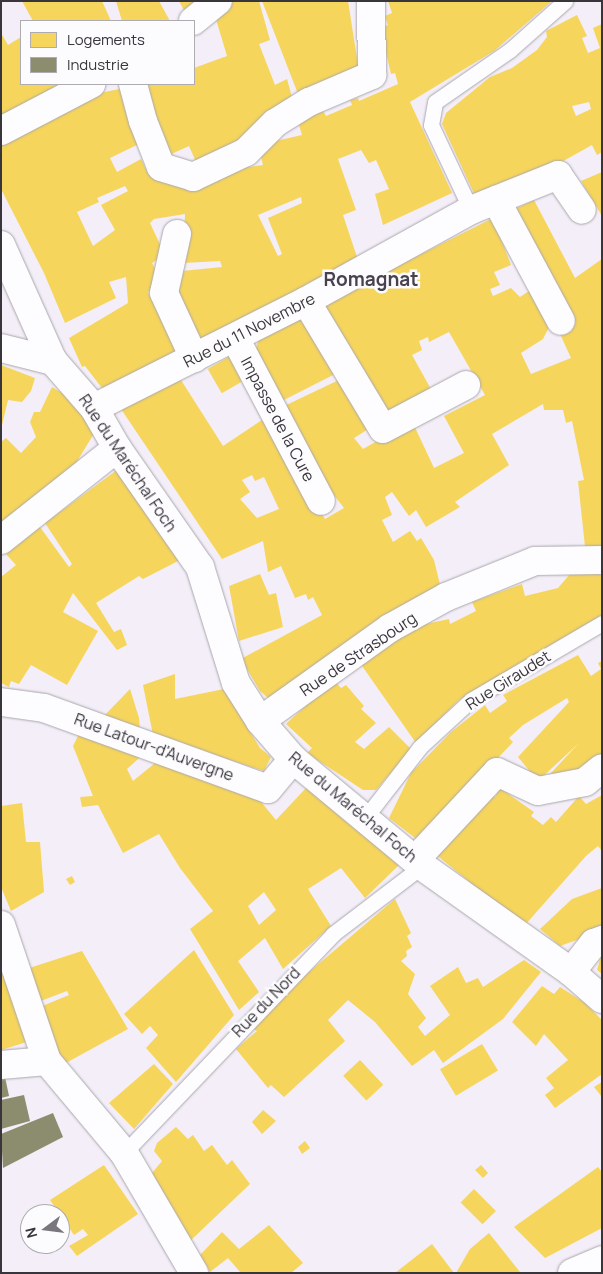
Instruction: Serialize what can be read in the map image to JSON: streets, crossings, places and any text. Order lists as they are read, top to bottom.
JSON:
{
  "streets": {
    "street": [
      "Rue du 11 Novembre",
      "Impasse de la Cure",
      "Rue du Maréchal Foch",
      "Rue de Strasbourg",
      "Rue Latour-d'Auvergne"
    ],
    "lane": ["Rue Giraudet", "Rue du Nord"]
  },
  "crossings": [
    ["Rue du 11 Novembre", "Impasse de la Cure"],
    ["Rue du 11 Novembre", "Rue du Maréchal Foch"],
    ["Rue du Maréchal Foch", "Rue de Strasbourg"],
    ["Rue du Maréchal Foch", "Rue Giraudet"],
    ["Rue du Maréchal Foch", "Rue Latour-d'Auvergne"],
    ["Rue du Maréchal Foch", "Rue du Nord"]
  ],
  "districts": ["Romagnat"],
  "legend": ["Logements", "Industrie"],
  "north": "left"
}
